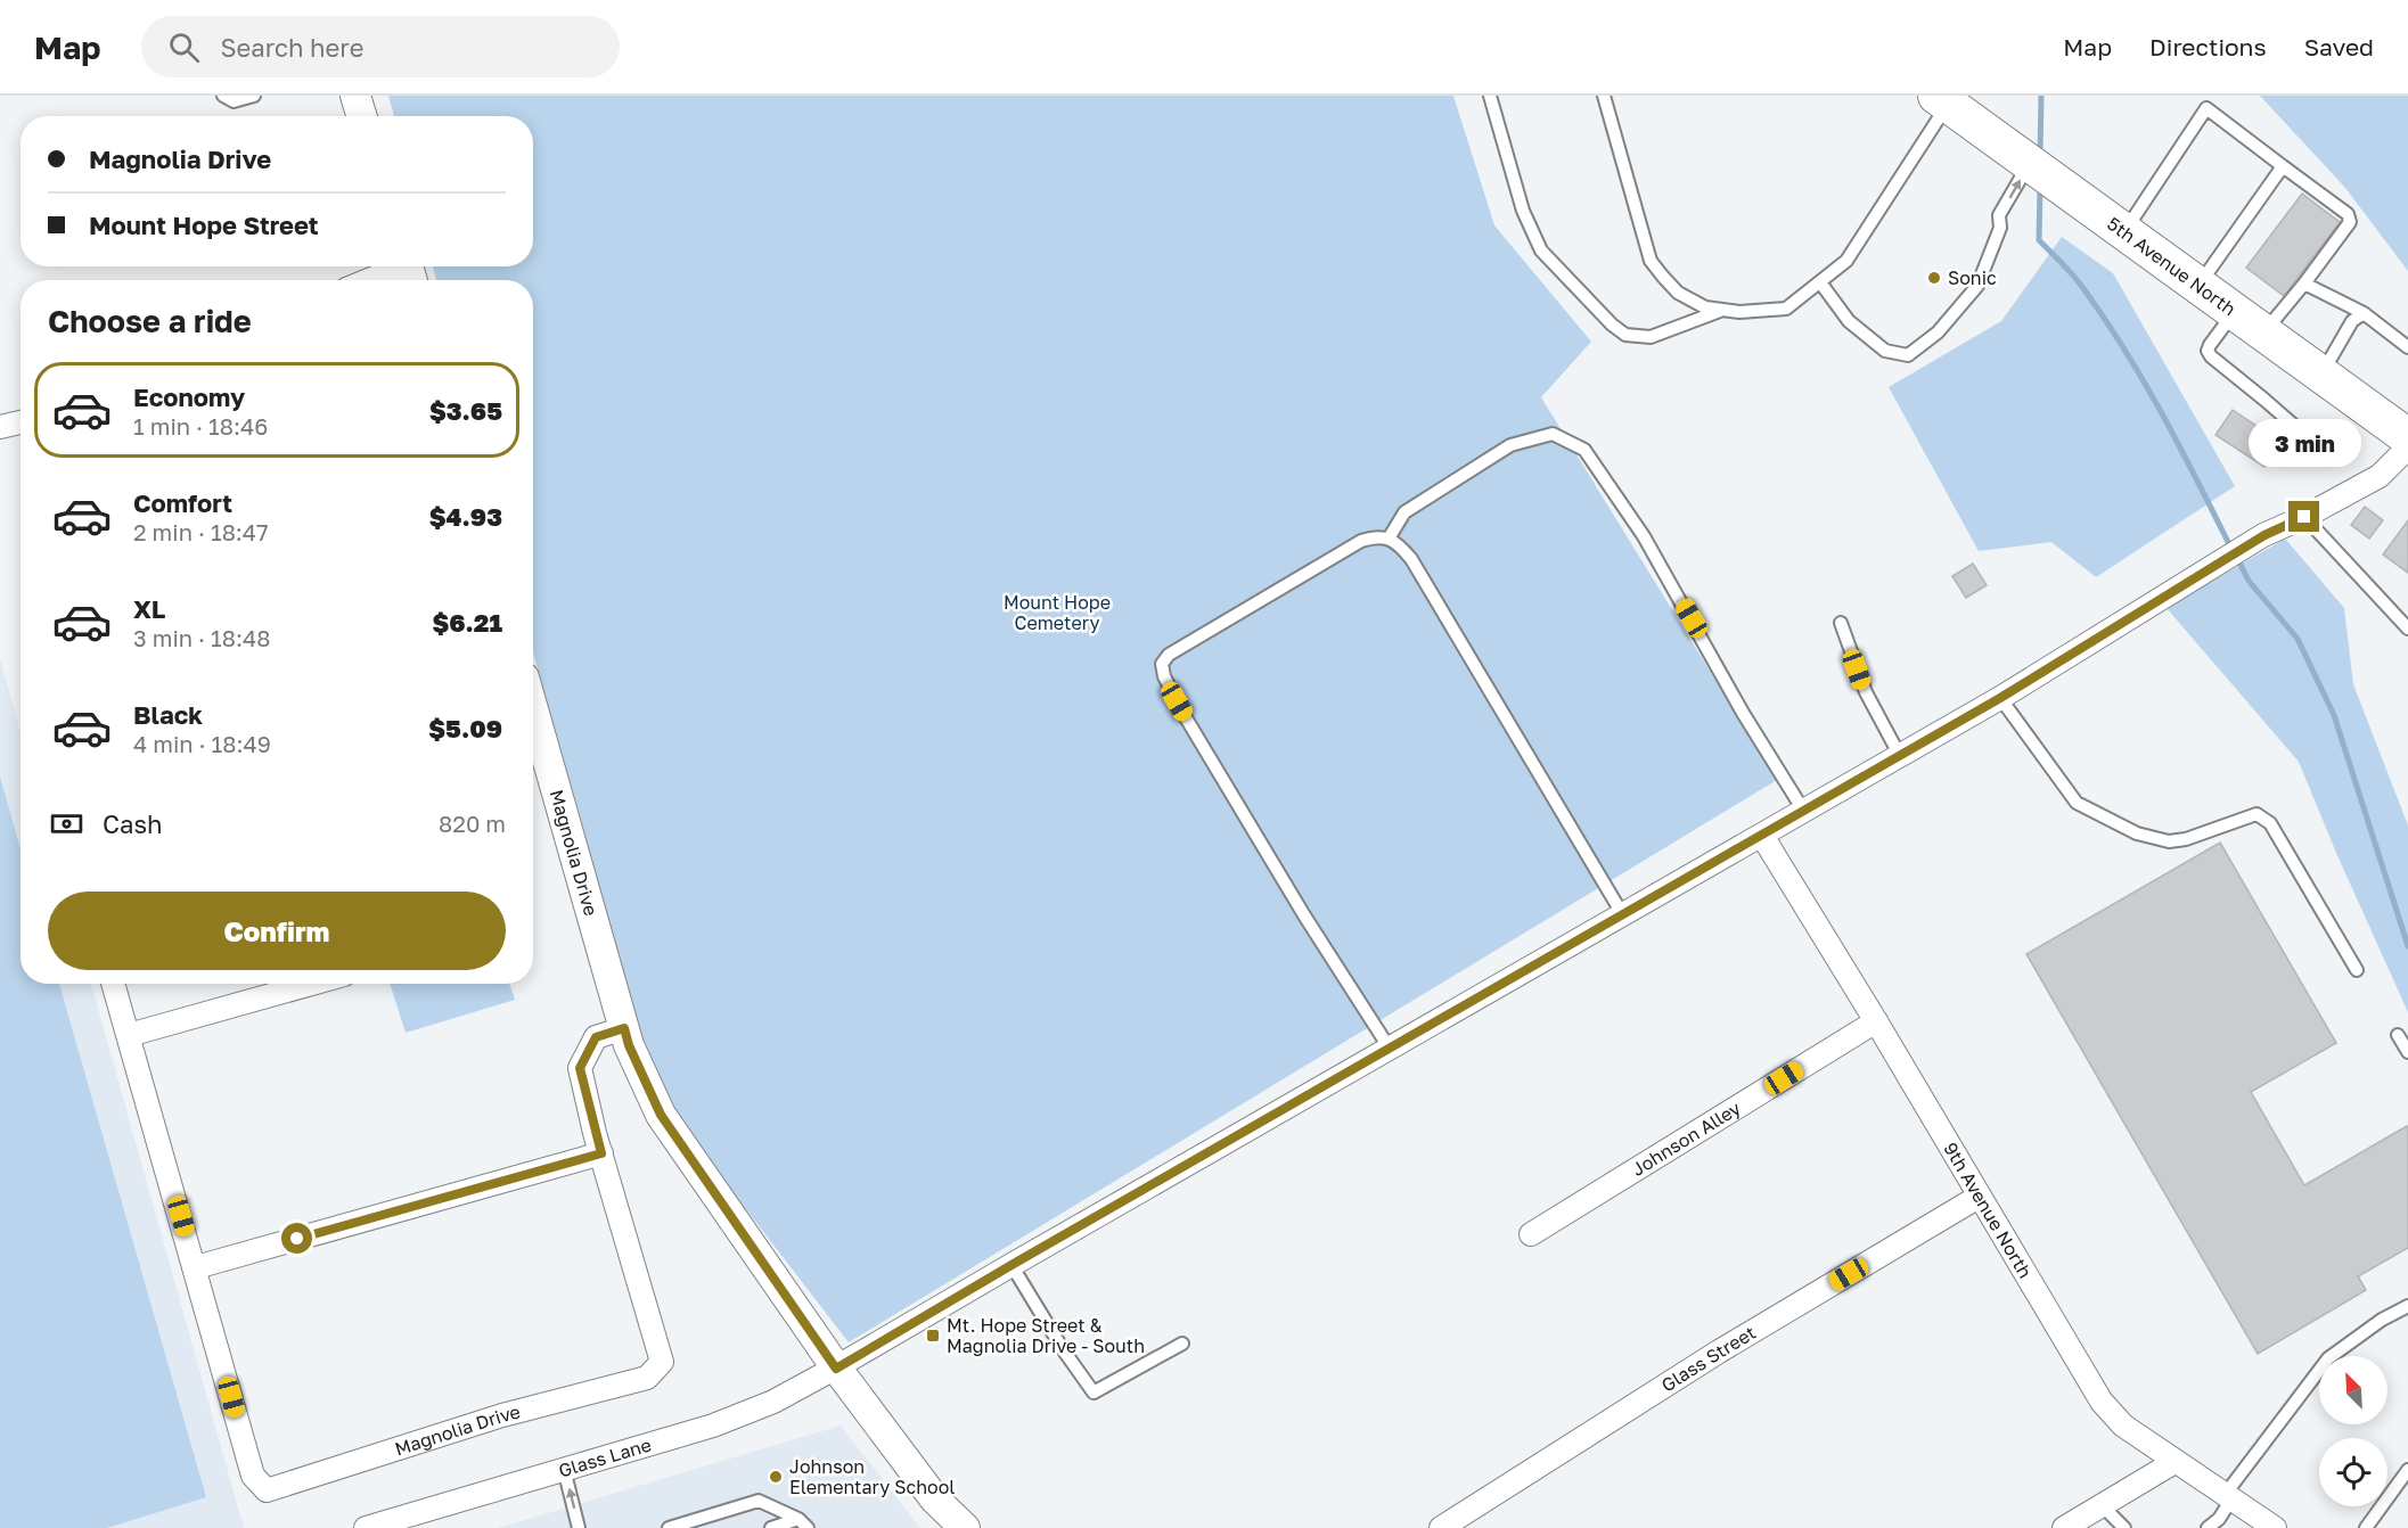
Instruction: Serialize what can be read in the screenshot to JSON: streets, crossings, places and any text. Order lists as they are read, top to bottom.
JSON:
{
  "streets": {
    "main road": ["5th Avenue North"],
    "street": [
      "Magnolia Drive",
      "Johnson Alley",
      "9th Avenue North",
      "Glass Street",
      "Glass Lane"
    ]
  },
  "crossings": [
    ["Magnolia Drive", "Glass Lane"],
    ["Johnson Alley", "9th Avenue North"],
    ["9th Avenue North", "Glass Street"],
    ["9th Avenue North", "Glass Lane"]
  ],
  "parks": ["Mount Hope Cemetery"],
  "places": {
    "other": ["Sonic", "Johnson Elementary School"],
    "transit": ["Mt. Hope Street & Magnolia Drive - South"]
  },
  "north": "top left",
  "page": {
    "header": "Map",
    "search": "Search here",
    "nav": ["Map", "Directions", "Saved"],
    "banner": ["Magnolia Drive", "Mount Hope Street"],
    "heading": "Choose a ride",
    "list": [
      {
        "name": "Economy",
        "note": "1 min · 18:46",
        "value": "$3.65"
      },
      {
        "name": "Comfort",
        "note": "2 min · 18:47",
        "value": "$4.93"
      },
      {
        "name": "XL",
        "note": "3 min · 18:48",
        "value": "$6.21"
      },
      {
        "name": "Black",
        "note": "4 min · 18:49",
        "value": "$5.09"
      }
    ],
    "bubble": "3 min",
    "pay": ["Cash", "820 m"],
    "buttons": "Confirm"
  }
}
